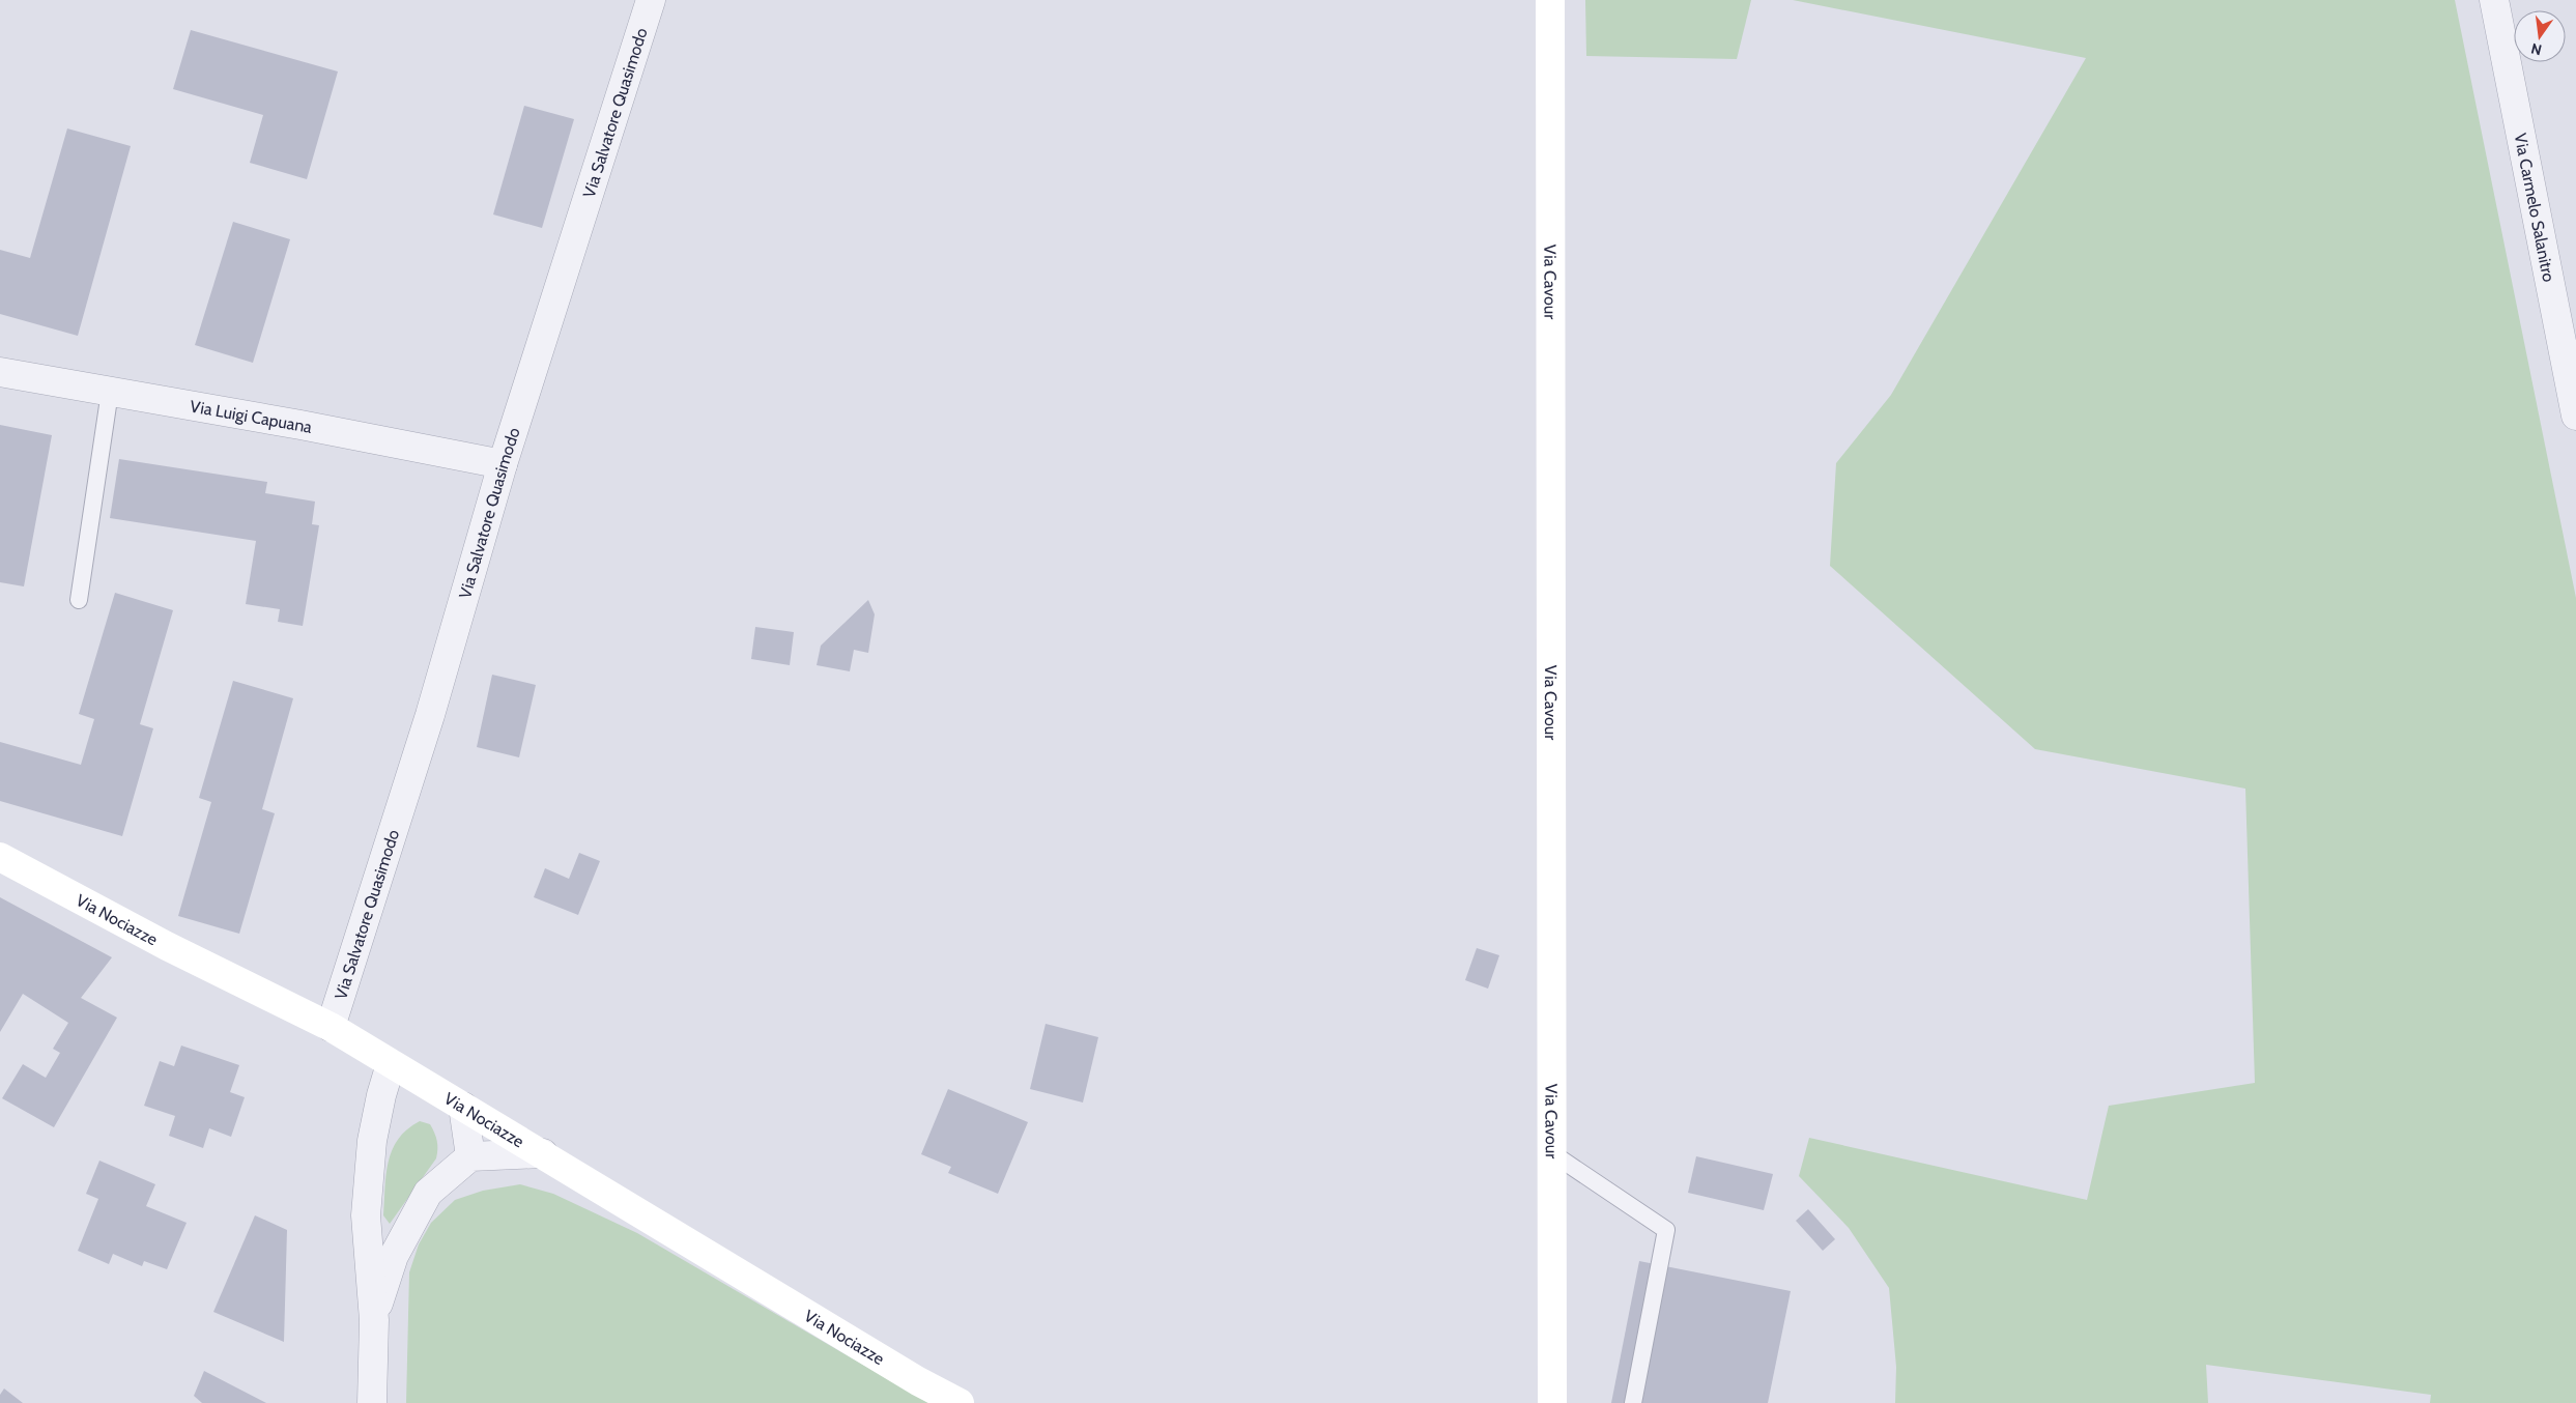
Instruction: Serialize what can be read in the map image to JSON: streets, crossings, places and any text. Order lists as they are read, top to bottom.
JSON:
{
  "streets": {
    "street": [
      "Via Salvatore Quasimodo",
      "Via Carmelo Salanitro",
      "Via Cavour",
      "Via Luigi Capuana",
      "Via Nociazze"
    ]
  },
  "crossings": [
    ["Via Salvatore Quasimodo", "Via Luigi Capuana"],
    ["Via Salvatore Quasimodo", "Via Nociazze"]
  ],
  "north": "bottom"
}
